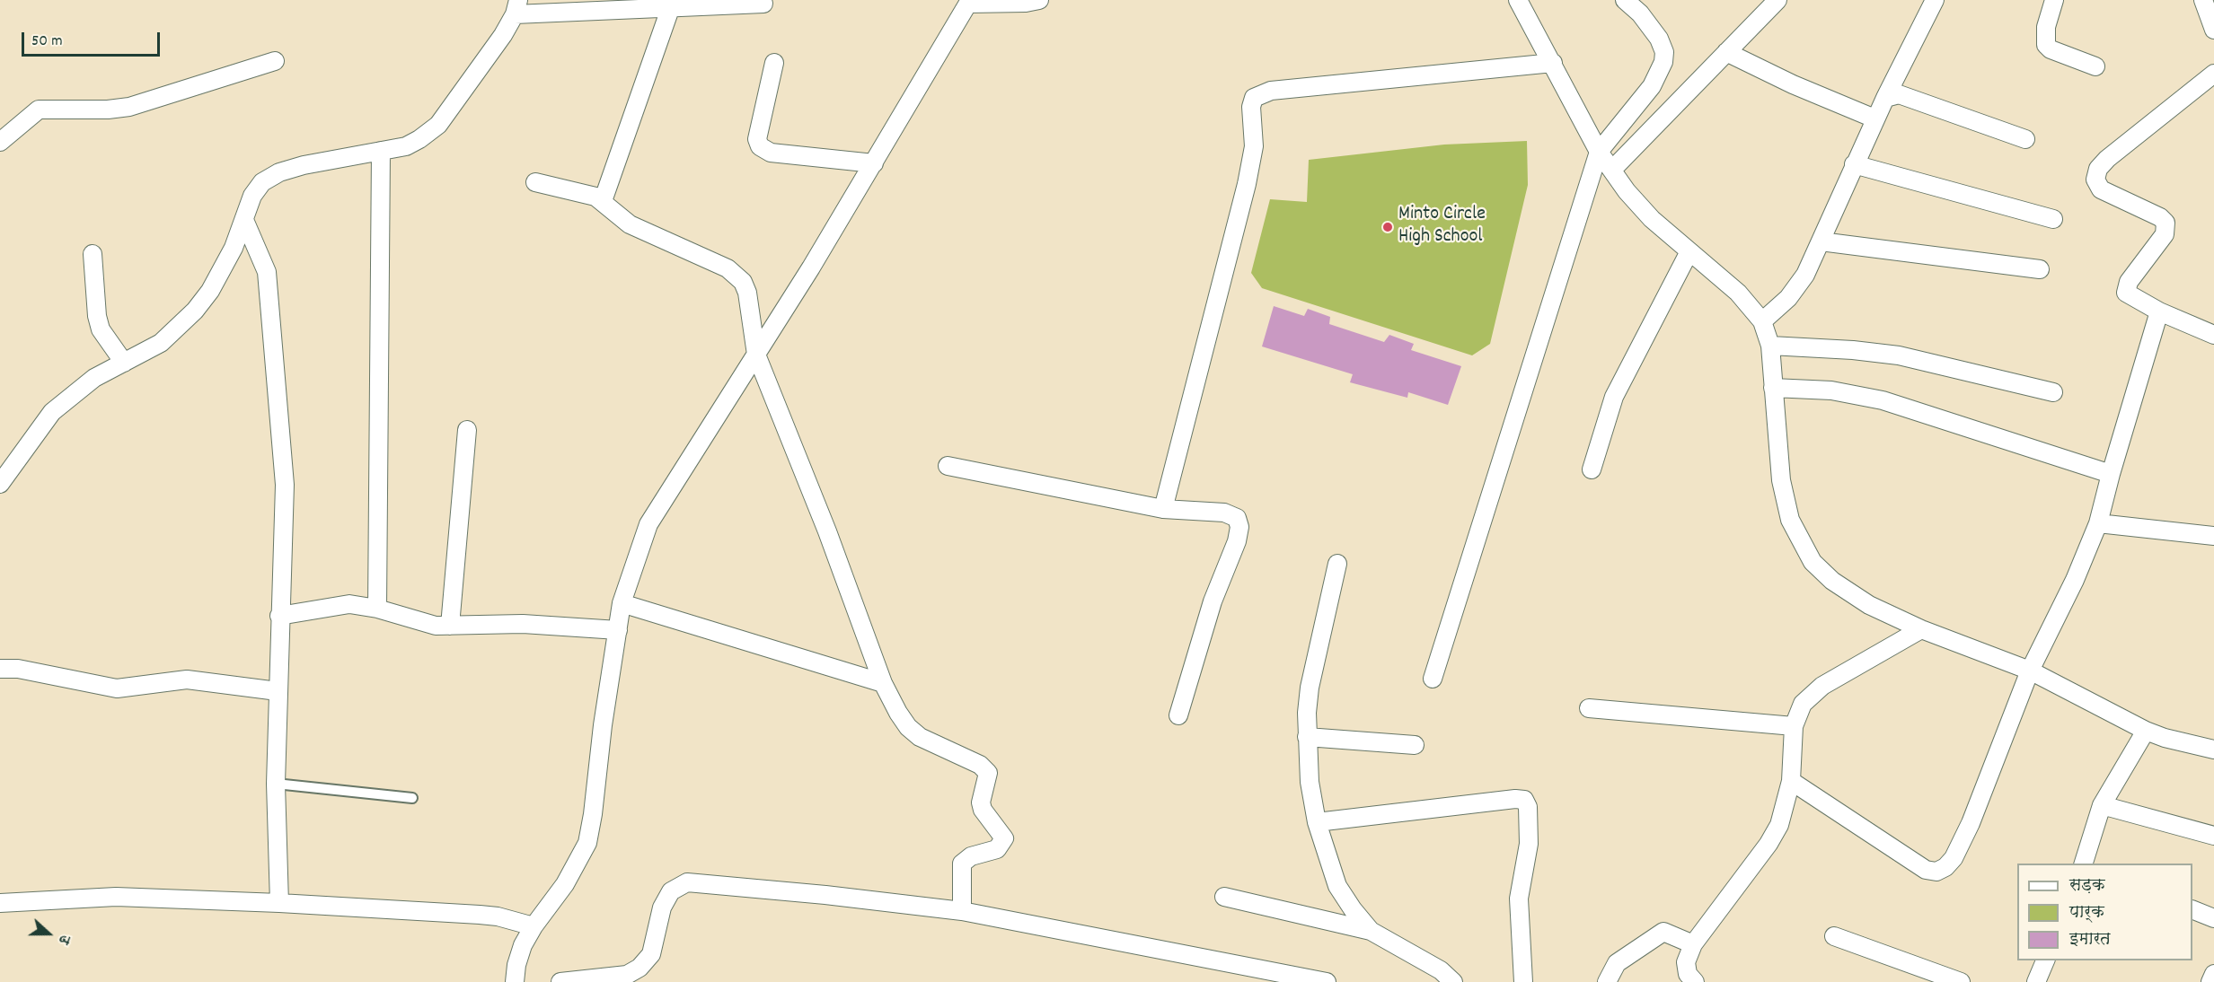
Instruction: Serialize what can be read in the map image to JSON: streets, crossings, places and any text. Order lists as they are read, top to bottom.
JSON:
{
  "places": ["Minto Circle High School"],
  "legend": ["सड़क", "पार्क", "इमारत"],
  "scale_bar": "50 m",
  "north": "right"
}
